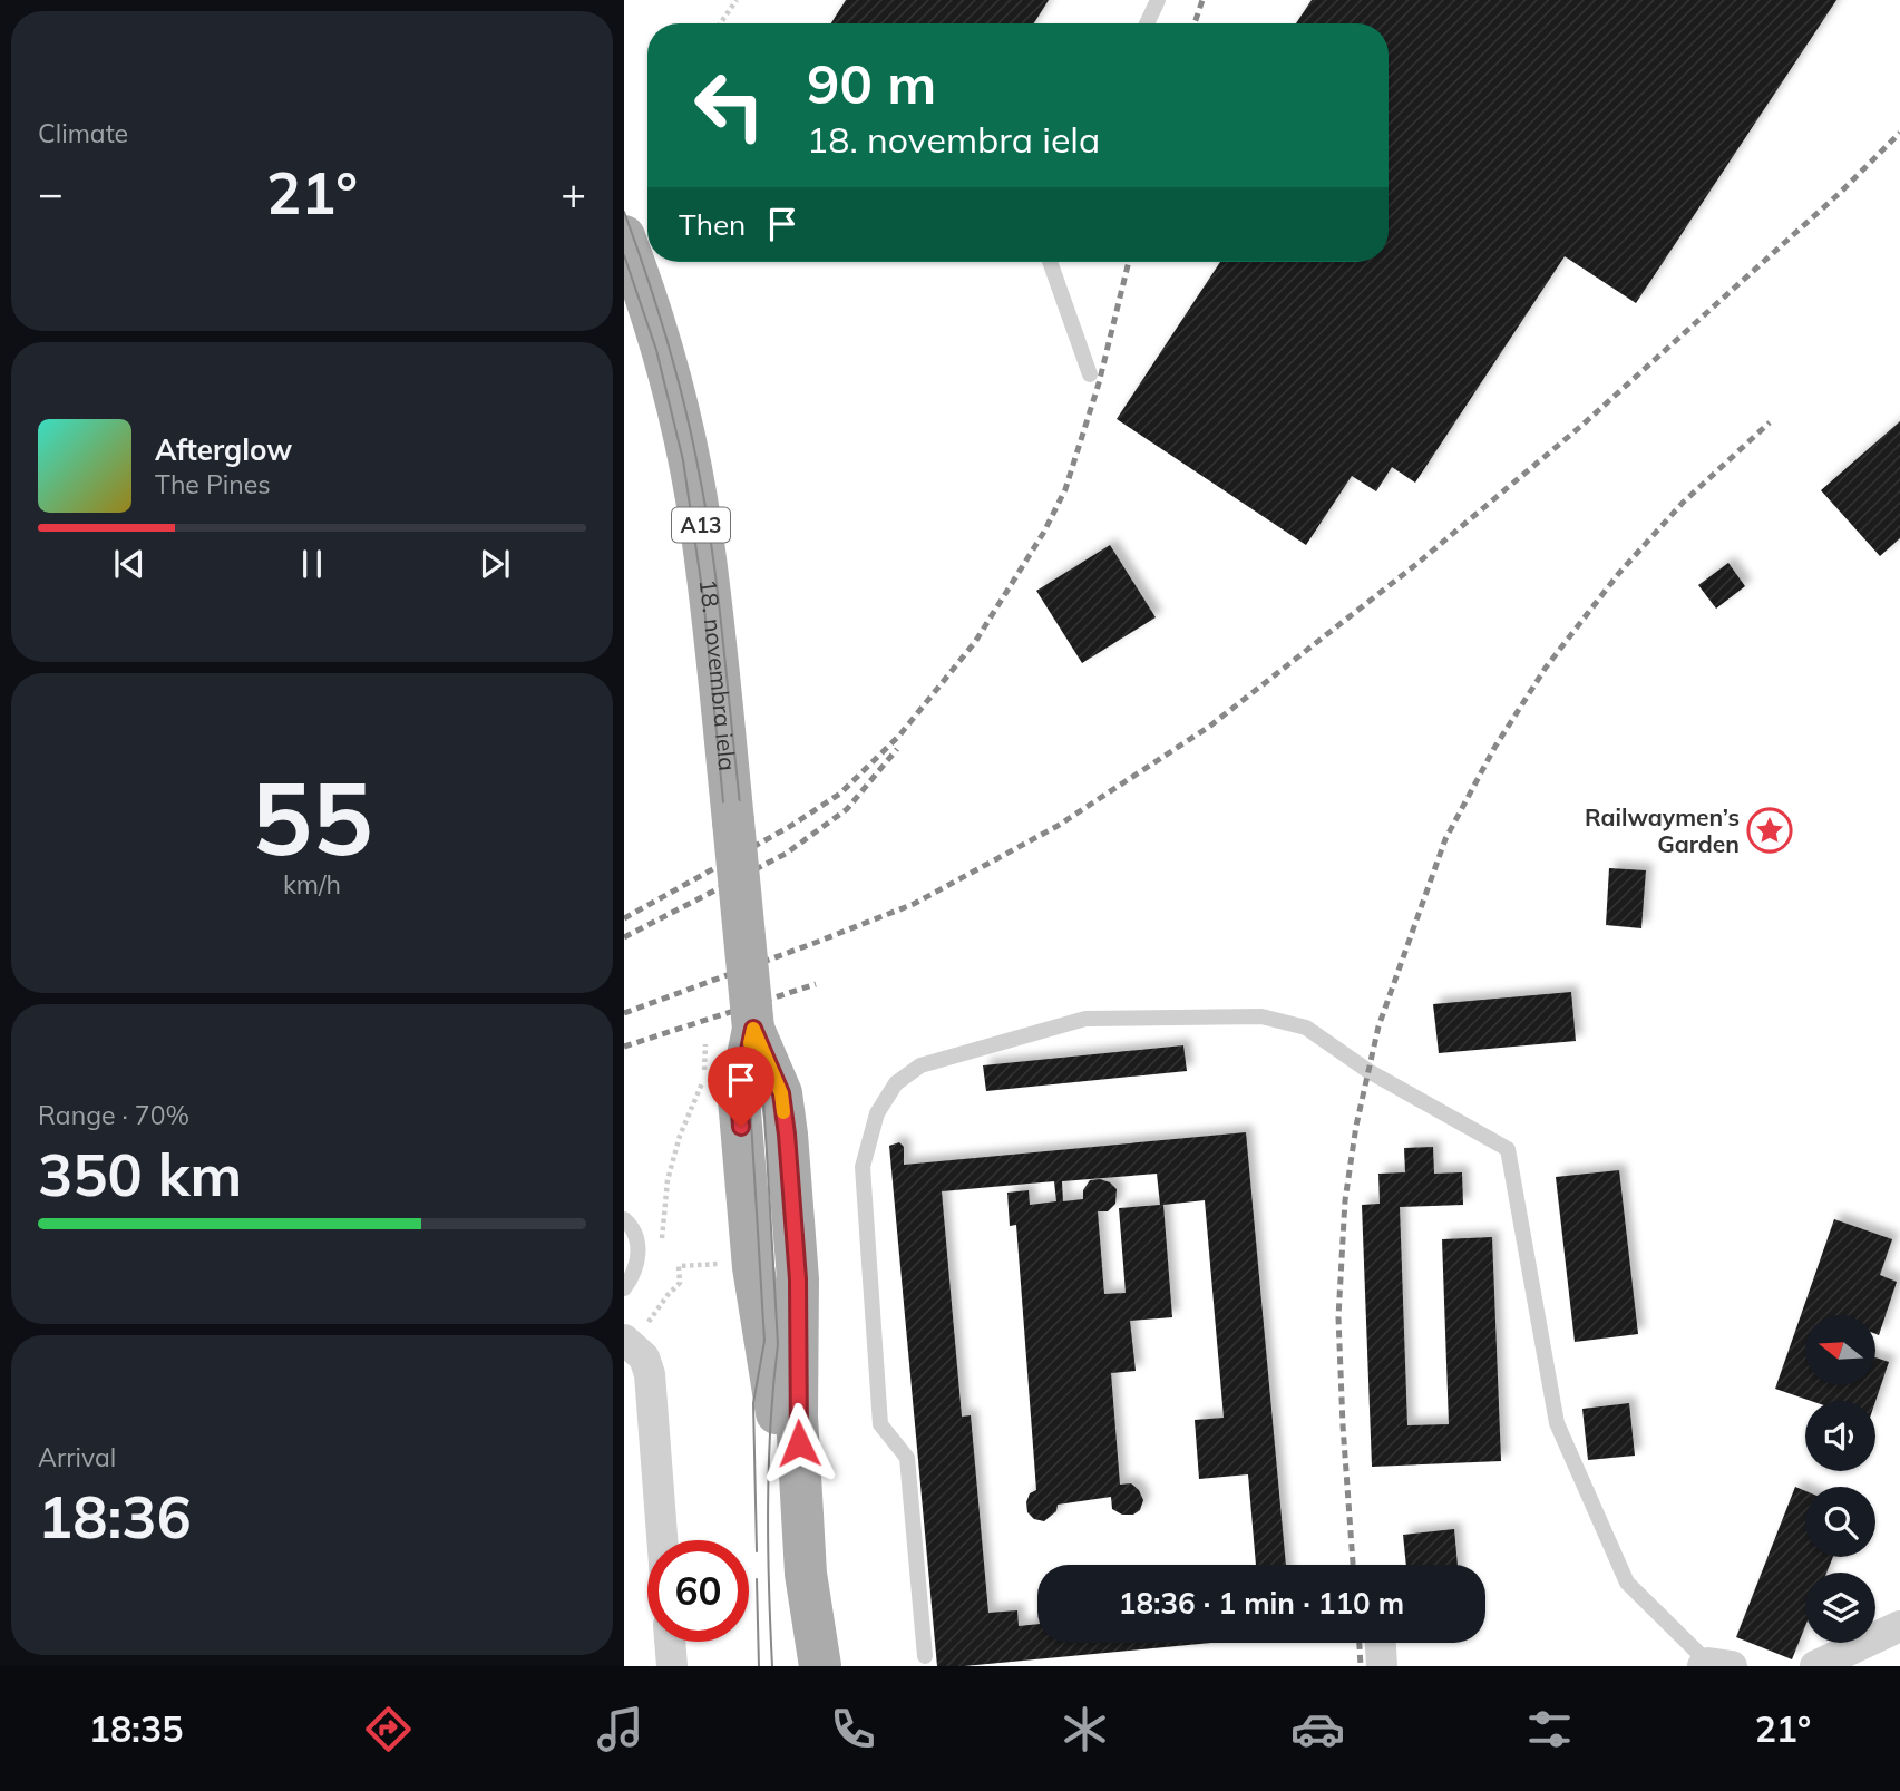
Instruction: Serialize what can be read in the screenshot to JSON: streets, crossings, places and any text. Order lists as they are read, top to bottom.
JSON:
{
  "streets": {
    "main road": ["A13", "18. novembra iela"]
  },
  "places": {
    "place": ["Railwaymen’s Garden"]
  },
  "north": "left",
  "page": {
    "tile": [
      "Climate",
      ["55", "km/h"],
      ["Range · 70%", "350 km"],
      ["Arrival", "18:36"]
    ],
    "turn": ["90 m", "18. novembra iela"],
    "heat": ["−", "21°", "+"],
    "then": "Then",
    "song": ["Afterglow", "The Pines"],
    "limit": "60",
    "trip": "18:36 · 1 min · 110 m",
    "tabs": ["18:35", "21°"]
  }
}
